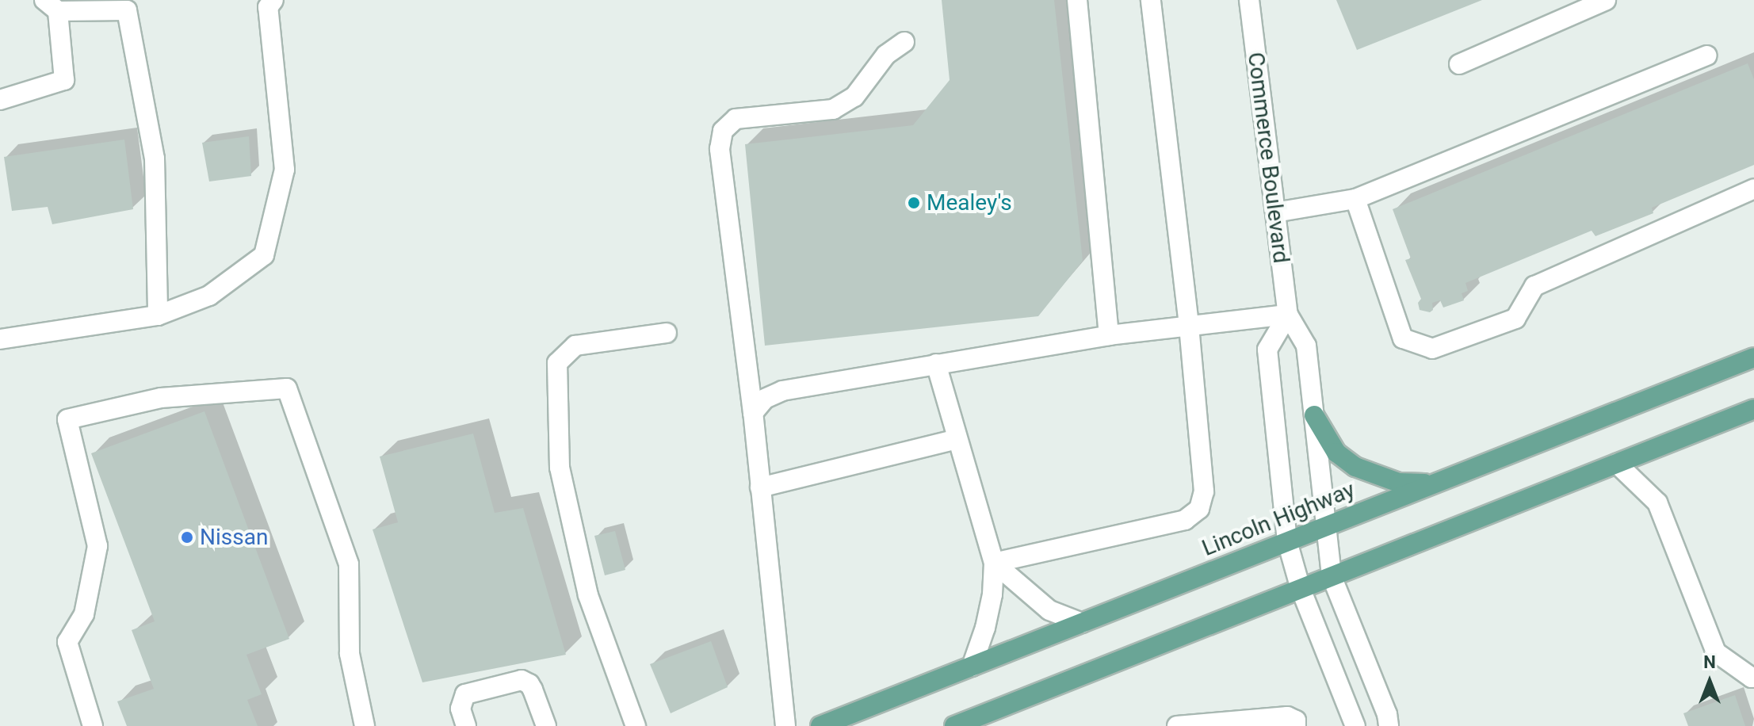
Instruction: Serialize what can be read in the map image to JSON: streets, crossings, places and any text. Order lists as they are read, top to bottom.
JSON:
{
  "streets": {
    "main road": ["Lincoln Highway"],
    "street": ["Commerce Boulevard"]
  },
  "crossings": [
    ["Commerce Boulevard", "Lincoln Highway"]
  ],
  "places": ["Mealey's", "Nissan"],
  "north": "top"
}
